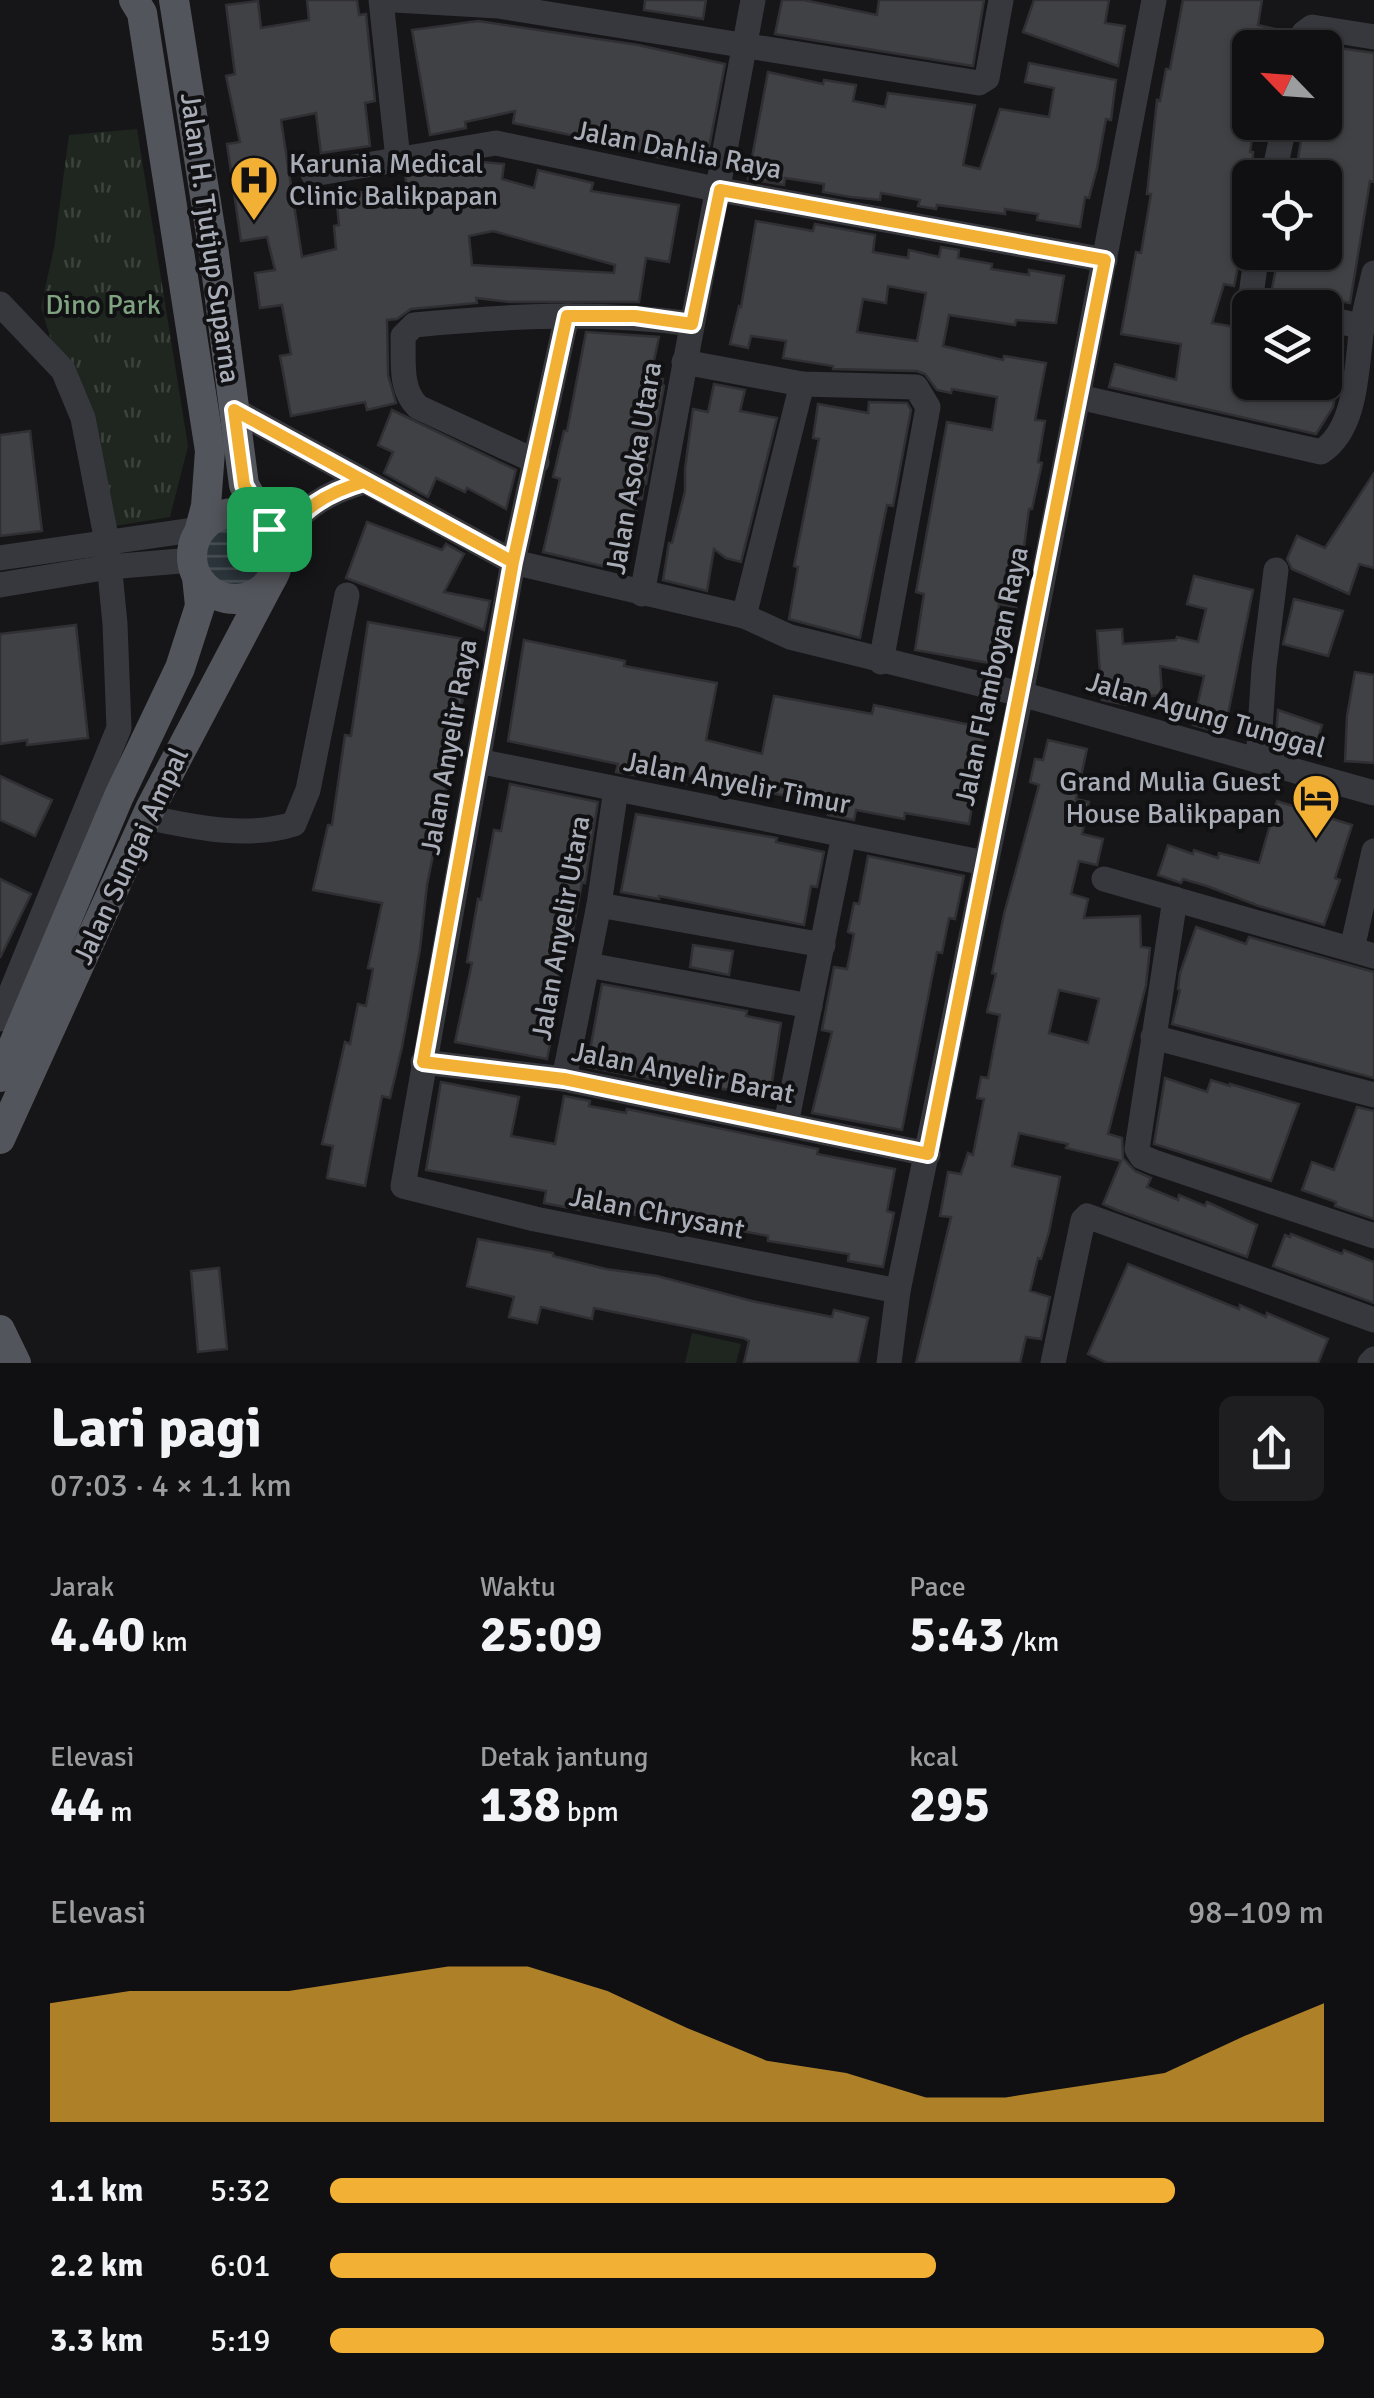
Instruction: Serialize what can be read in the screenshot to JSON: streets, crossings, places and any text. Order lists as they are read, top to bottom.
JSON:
{
  "streets": {
    "main road": ["Jalan H. Tjutjup Suparna", "Jalan Sungai Ampal"],
    "street": [
      "Jalan Dahlia Raya",
      "Jalan Asoka Utara",
      "Jalan Flamboyan Raya",
      "Jalan Agung Tunggal",
      "Jalan Anyelir Raya",
      "Jalan Anyelir Timur",
      "Jalan Anyelir Utara",
      "Jalan Anyelir Barat",
      "Jalan Chrysant"
    ]
  },
  "crossings": [
    ["Jalan Dahlia Raya", "Jalan Asoka Utara"],
    ["Jalan Dahlia Raya", "Jalan Flamboyan Raya"],
    ["Jalan H. Tjutjup Suparna", "Jalan Agung Tunggal"],
    ["Jalan H. Tjutjup Suparna", "Jalan Sungai Ampal"],
    ["Jalan Asoka Utara", "Jalan Agung Tunggal"],
    ["Jalan Flamboyan Raya", "Jalan Agung Tunggal"],
    ["Jalan Flamboyan Raya", "Jalan Anyelir Timur"],
    ["Jalan Flamboyan Raya", "Jalan Anyelir Barat"],
    ["Jalan Flamboyan Raya", "Jalan Chrysant"],
    ["Jalan Agung Tunggal", "Jalan Anyelir Raya"],
    ["Jalan Anyelir Raya", "Jalan Anyelir Timur"],
    ["Jalan Anyelir Raya", "Jalan Anyelir Barat"],
    ["Jalan Anyelir Raya", "Jalan Chrysant"],
    ["Jalan Anyelir Timur", "Jalan Anyelir Utara"],
    ["Jalan Anyelir Utara", "Jalan Anyelir Barat"]
  ],
  "parks": ["Dino Park"],
  "places": {
    "hospital": ["Karunia Medical Clinic Balikpapan"],
    "hotel": ["Grand Mulia Guest House Balikpapan"]
  },
  "north": "top left",
  "page": {
    "heading": ["Lari pagi", "07:03 · 4 × 1.1 km"],
    "stats": [
      ["Jarak", "4.40 km"],
      ["Waktu", "25:09"],
      ["Pace", "5:43 /km"],
      ["Elevasi", "44 m"],
      ["Detak jantung", "138 bpm"],
      ["kcal", "295"]
    ],
    "chart": ["Elevasi", "98–109 m"],
    "list": [
      {
        "name": "1.1 km",
        "note": "5:32"
      },
      {
        "name": "2.2 km",
        "note": "6:01"
      },
      {
        "name": "3.3 km",
        "note": "5:19"
      }
    ]
  }
}
